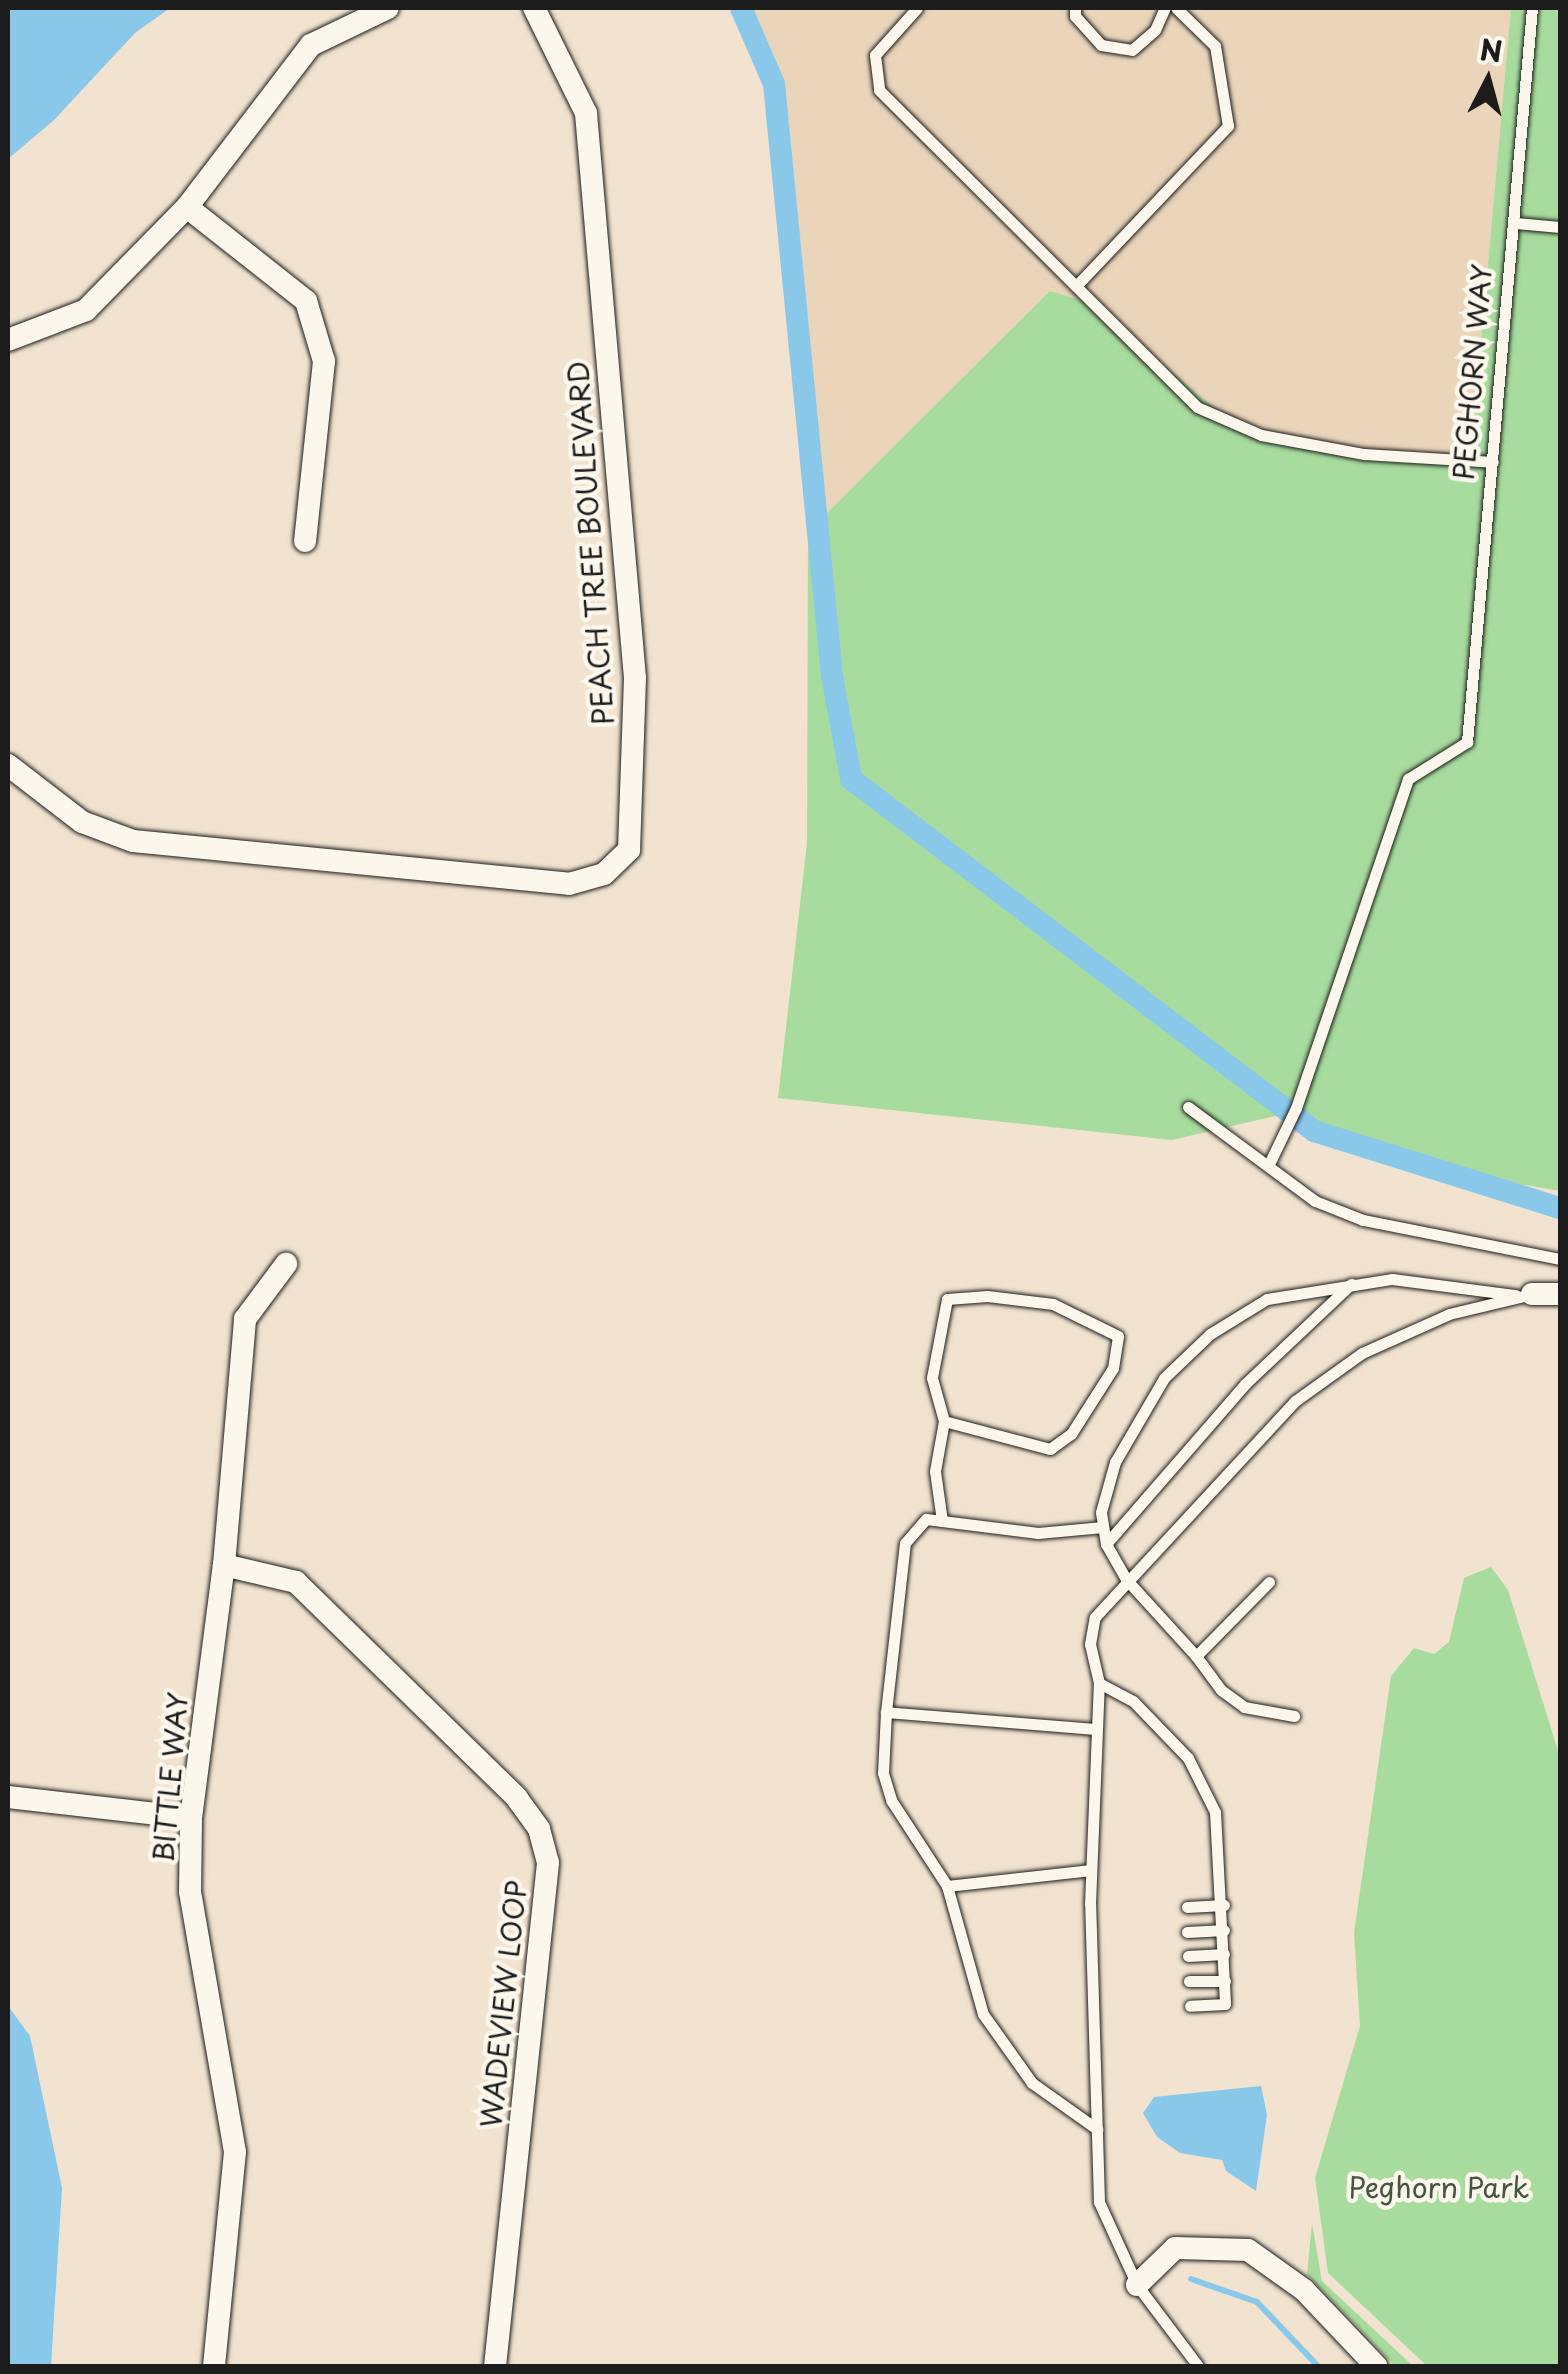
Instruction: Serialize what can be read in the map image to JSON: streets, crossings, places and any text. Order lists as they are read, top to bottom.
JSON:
{
  "streets": {
    "street": ["PEACH TREE BOULEVARD", "BITTLE WAY", "WADEVIEW LOOP"],
    "lane": ["PEGHORN WAY"]
  },
  "crossings": [
    ["BITTLE WAY", "WADEVIEW LOOP"]
  ],
  "parks": ["Peghorn Park"],
  "north": "top"
}
